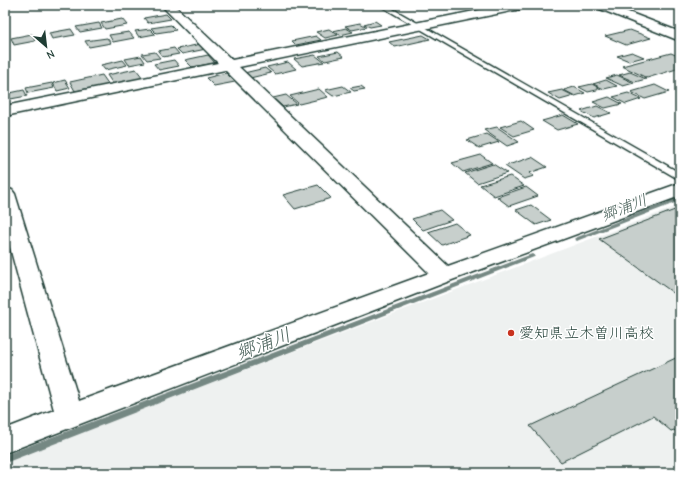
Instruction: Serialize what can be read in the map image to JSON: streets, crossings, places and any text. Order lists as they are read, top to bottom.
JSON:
{
  "water": ["郷浦川"],
  "places": ["愛知県立木曽川高校"],
  "north": "bottom right"
}
